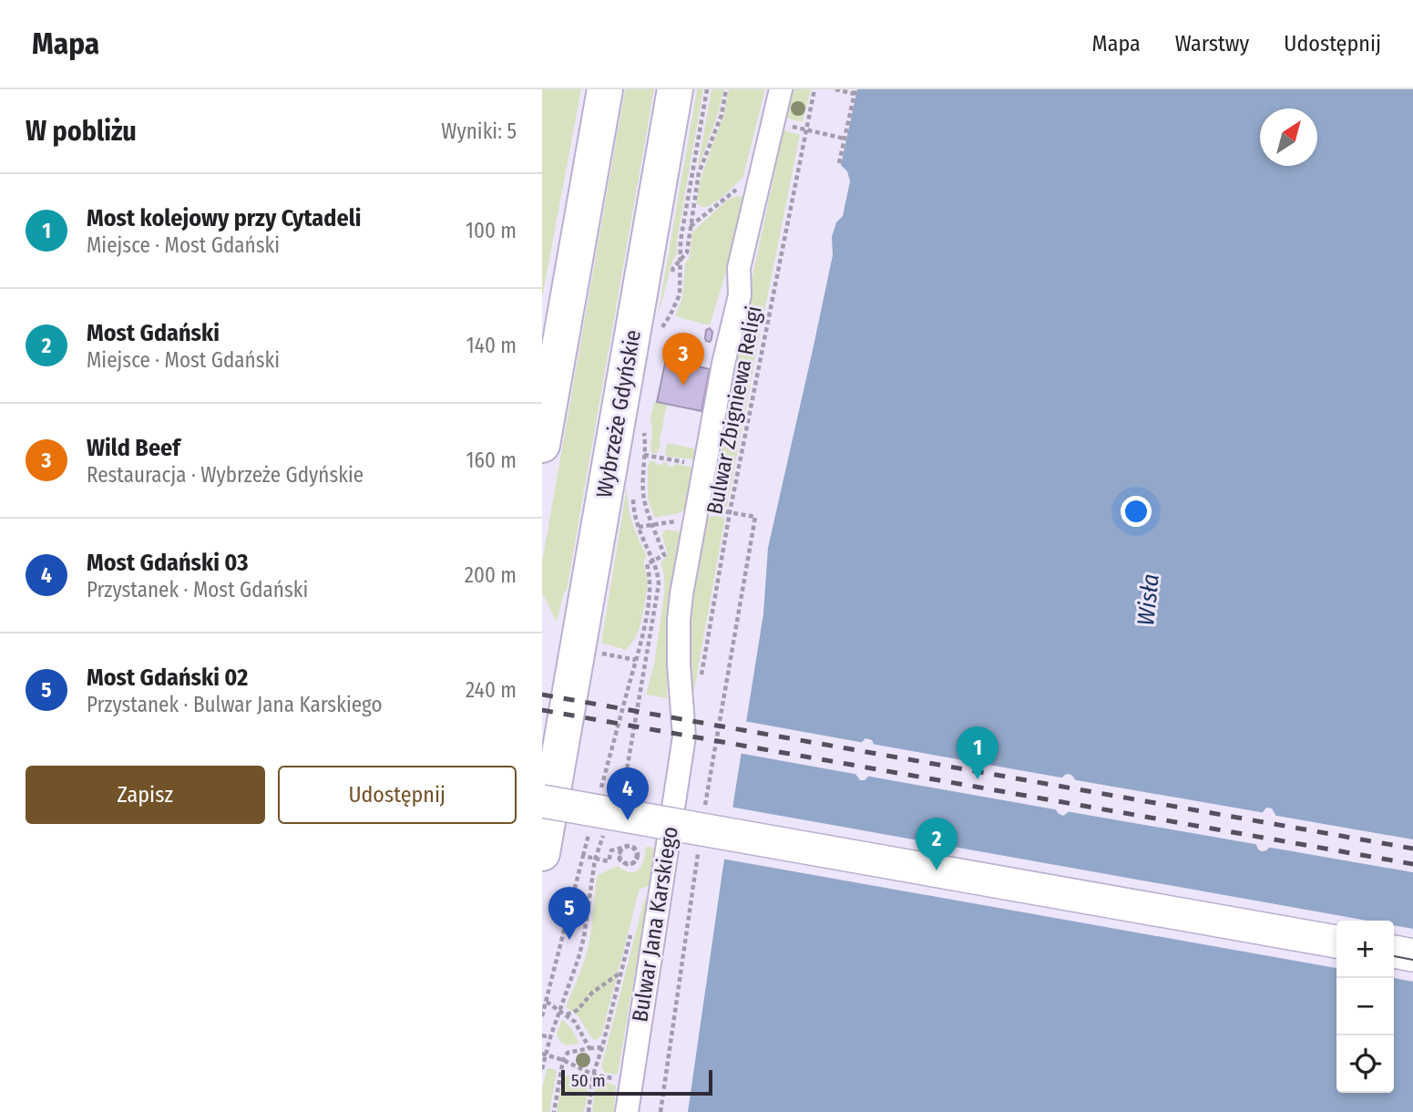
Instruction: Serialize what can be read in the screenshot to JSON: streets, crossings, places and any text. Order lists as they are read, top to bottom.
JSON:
{
  "streets": {
    "main road": ["Wybrzeże Gdyńskie"],
    "street": ["Bulwar Jana Karskiego"],
    "path": ["Bulwar Zbigniewa Religi"]
  },
  "water": ["Wisła"],
  "scale_bar": "50 m",
  "north": "top right",
  "page": {
    "header": "Mapa",
    "nav": ["Mapa", "Warstwy", "Udostępnij"],
    "heading": ["W pobliżu", "Wyniki: 5"],
    "list": [
      {
        "mark": "1",
        "name": "Most kolejowy przy Cytadeli",
        "note": "Miejsce · Most Gdański",
        "value": "100 m"
      },
      {
        "mark": "2",
        "name": "Most Gdański",
        "note": "Miejsce · Most Gdański",
        "value": "140 m"
      },
      {
        "mark": "3",
        "name": "Wild Beef",
        "note": "Restauracja · Wybrzeże Gdyńskie",
        "value": "160 m"
      },
      {
        "mark": "4",
        "name": "Most Gdański 03",
        "note": "Przystanek · Most Gdański",
        "value": "200 m"
      },
      {
        "mark": "5",
        "name": "Most Gdański 02",
        "note": "Przystanek · Bulwar Jana Karskiego",
        "value": "240 m"
      }
    ],
    "pins": [
      "3",
      "1",
      "4",
      "2",
      "5"
    ],
    "buttons": ["Zapisz", "Udostępnij"],
    "map_buttons": ["+", "−"],
    "scale": "50 m"
  }
}
